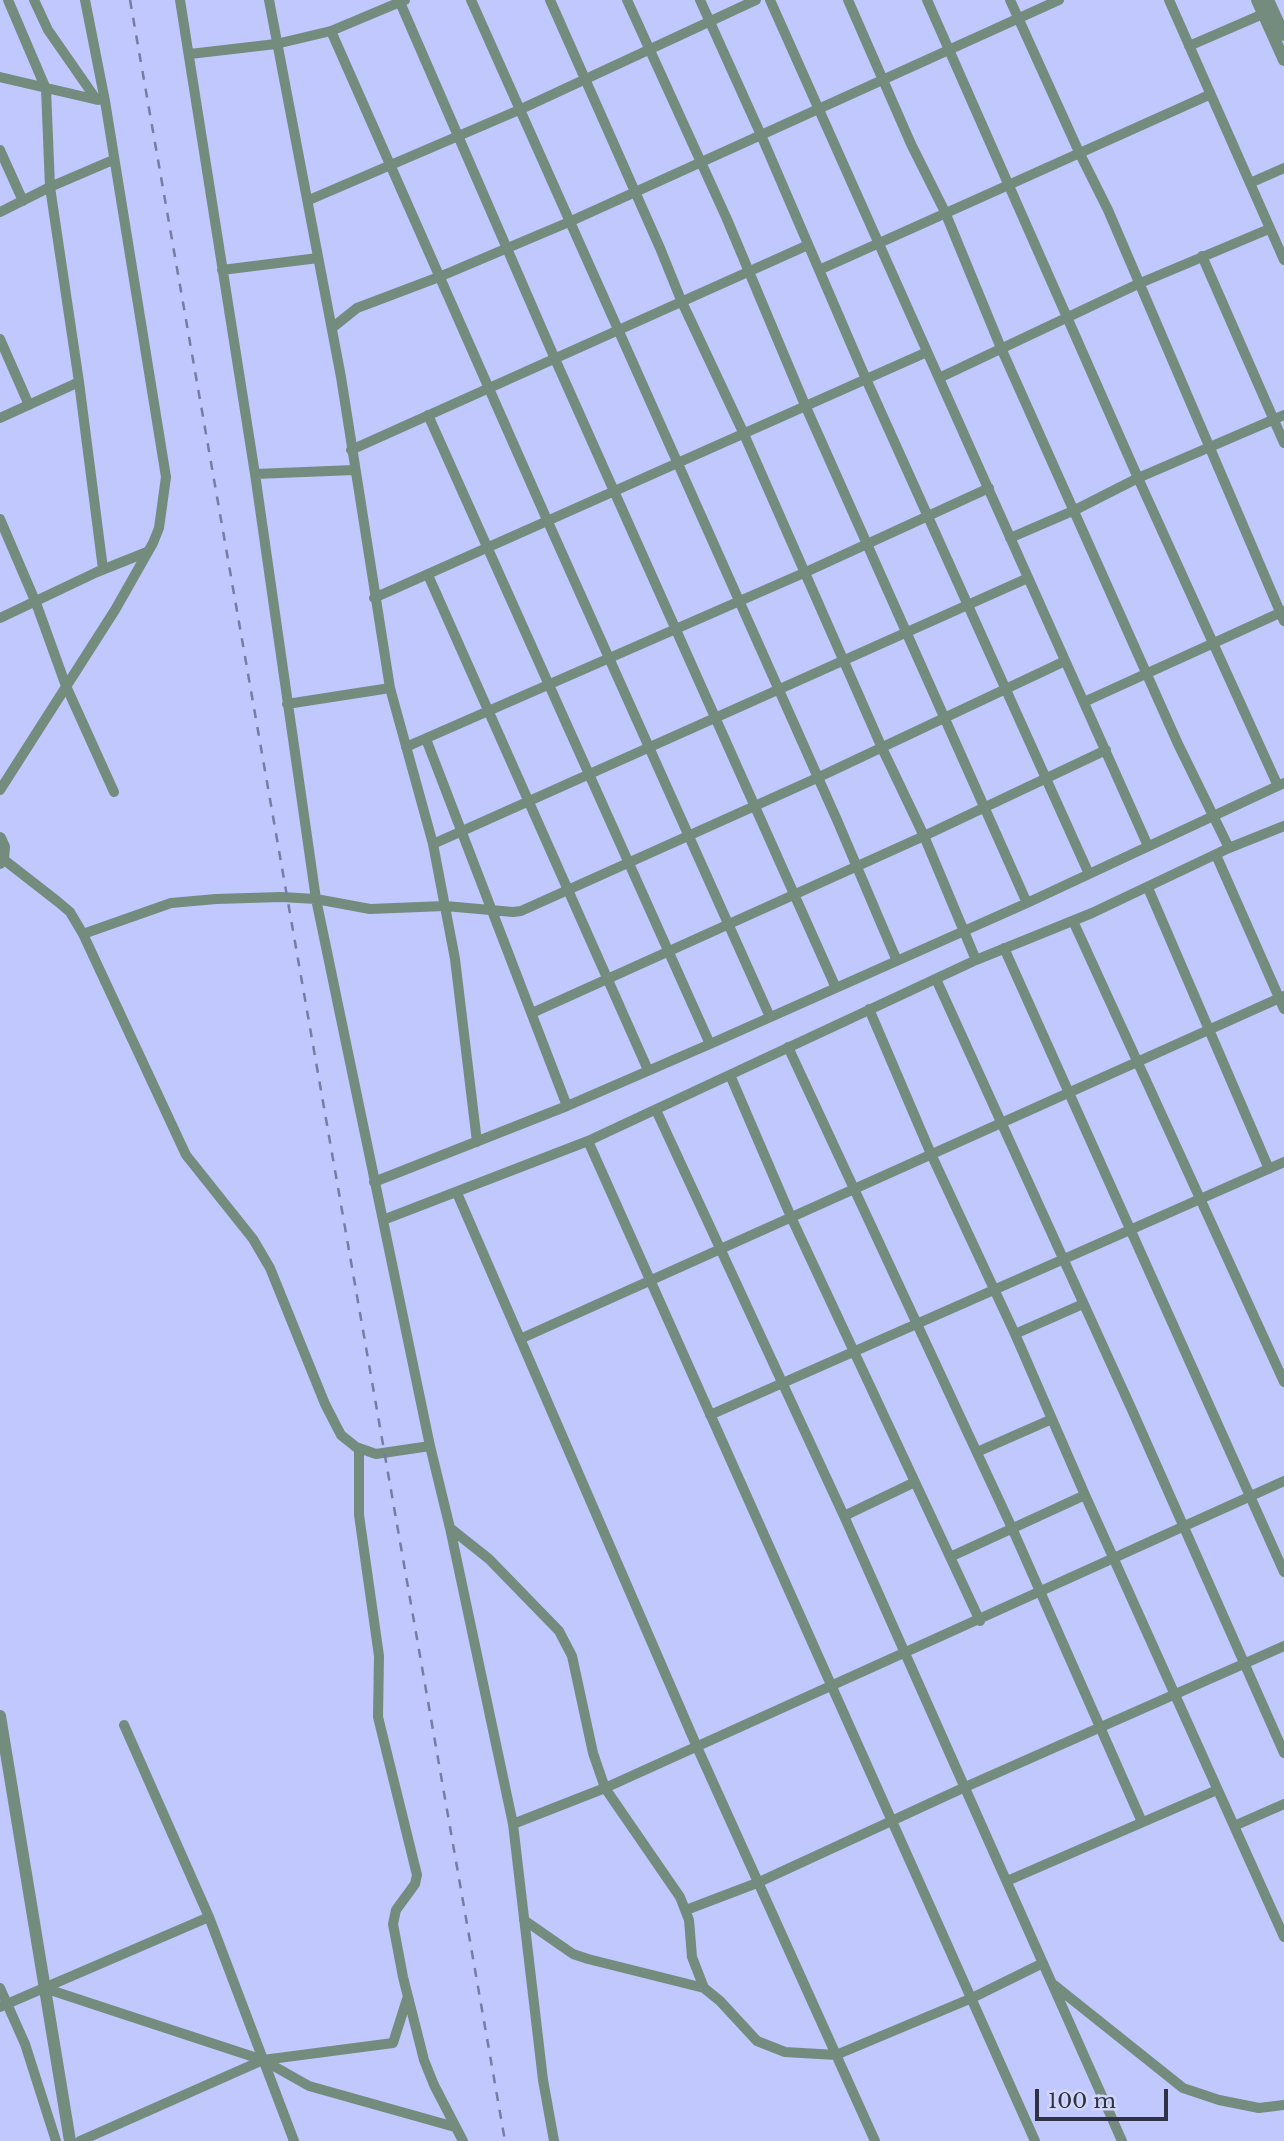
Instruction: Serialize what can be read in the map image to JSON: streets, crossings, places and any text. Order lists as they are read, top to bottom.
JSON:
{
  "scale_bar": "100 m"
}
